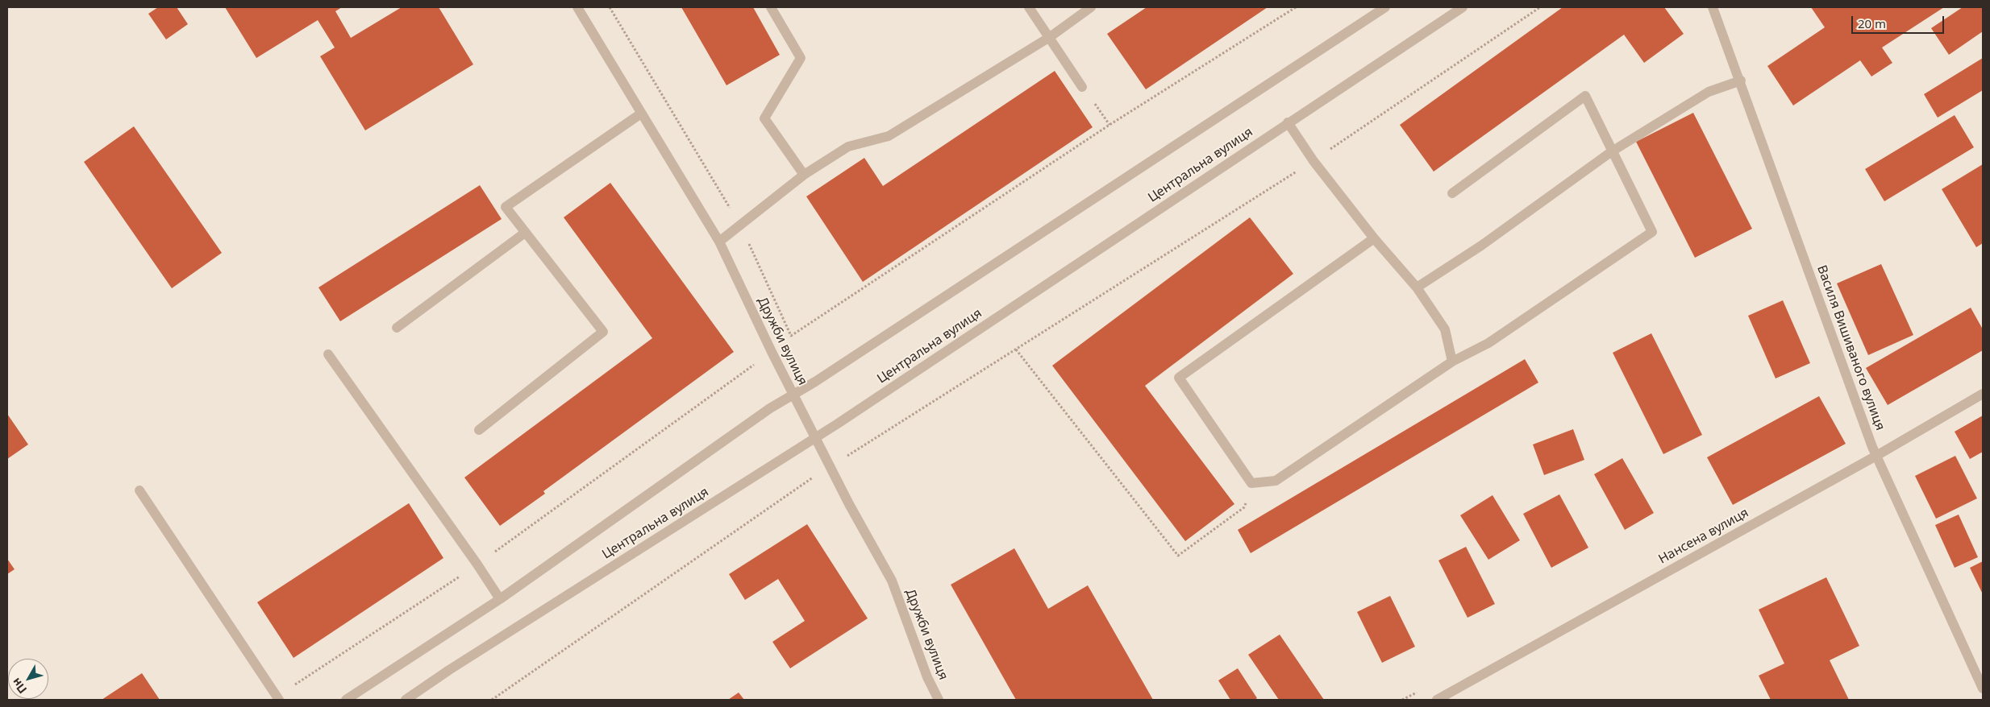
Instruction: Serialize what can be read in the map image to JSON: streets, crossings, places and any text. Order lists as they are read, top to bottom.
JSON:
{
  "streets": {
    "street": [
      "Центральна вулиця",
      "Дружби вулиця",
      "Василя Вишиваного вулиця",
      "Нансена вулиця"
    ]
  },
  "crossings": [
    ["Центральна вулиця", "Дружби вулиця"],
    ["Василя Вишиваного вулиця", "Нансена вулиця"]
  ],
  "scale_bar": "20 m",
  "north": "bottom left"
}
